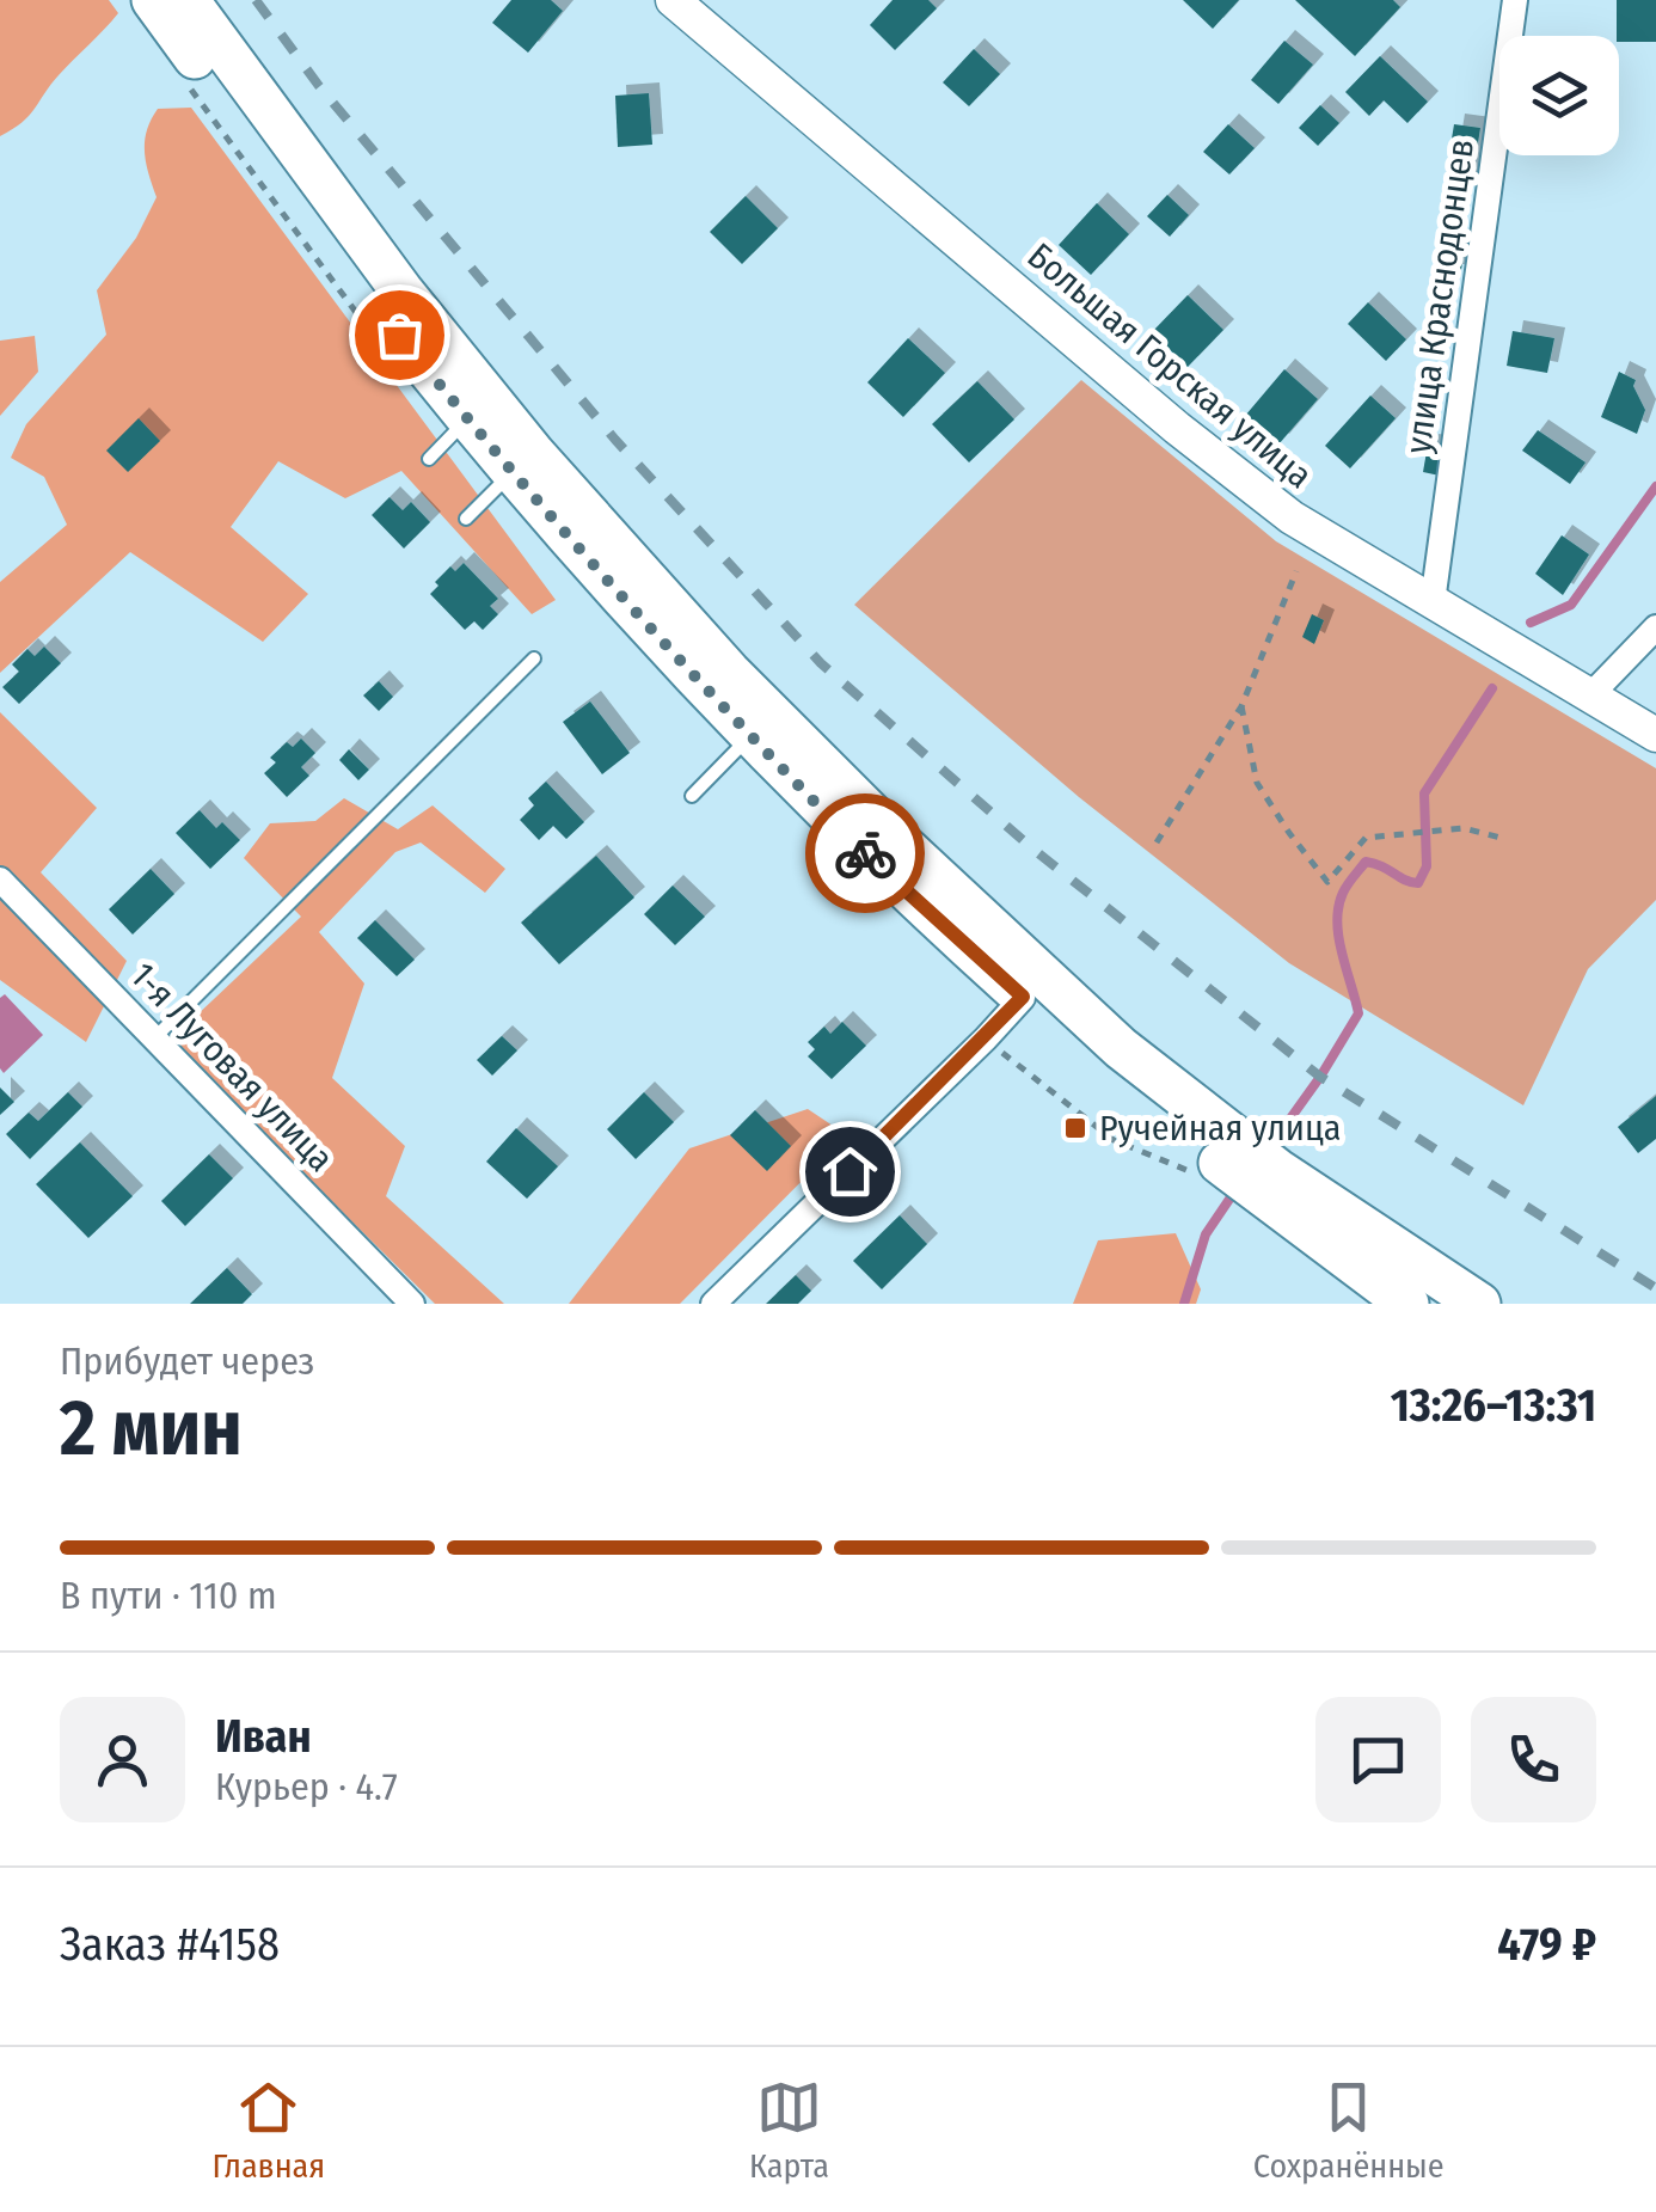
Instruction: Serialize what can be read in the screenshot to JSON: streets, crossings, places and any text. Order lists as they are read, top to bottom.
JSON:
{
  "streets": {
    "street": ["улица Краснодонцев", "Большая Горская улица", "1-я Луговая улица"]
  },
  "crossings": [
    ["улица Краснодонцев", "Большая Горская улица"]
  ],
  "places": {
    "transit": ["Ручейная улица"]
  },
  "page": {
    "heading": ["2 мин", "Прибудет через", "13:26–13:31"],
    "panel": [
      "Иван",
      "Курьер · 4.7",
      "Заказ #4158",
      "479 ₽"
    ],
    "bar": "В пути · 110 m",
    "tabs": ["Главная", "Карта", "Сохранённые"]
  }
}
